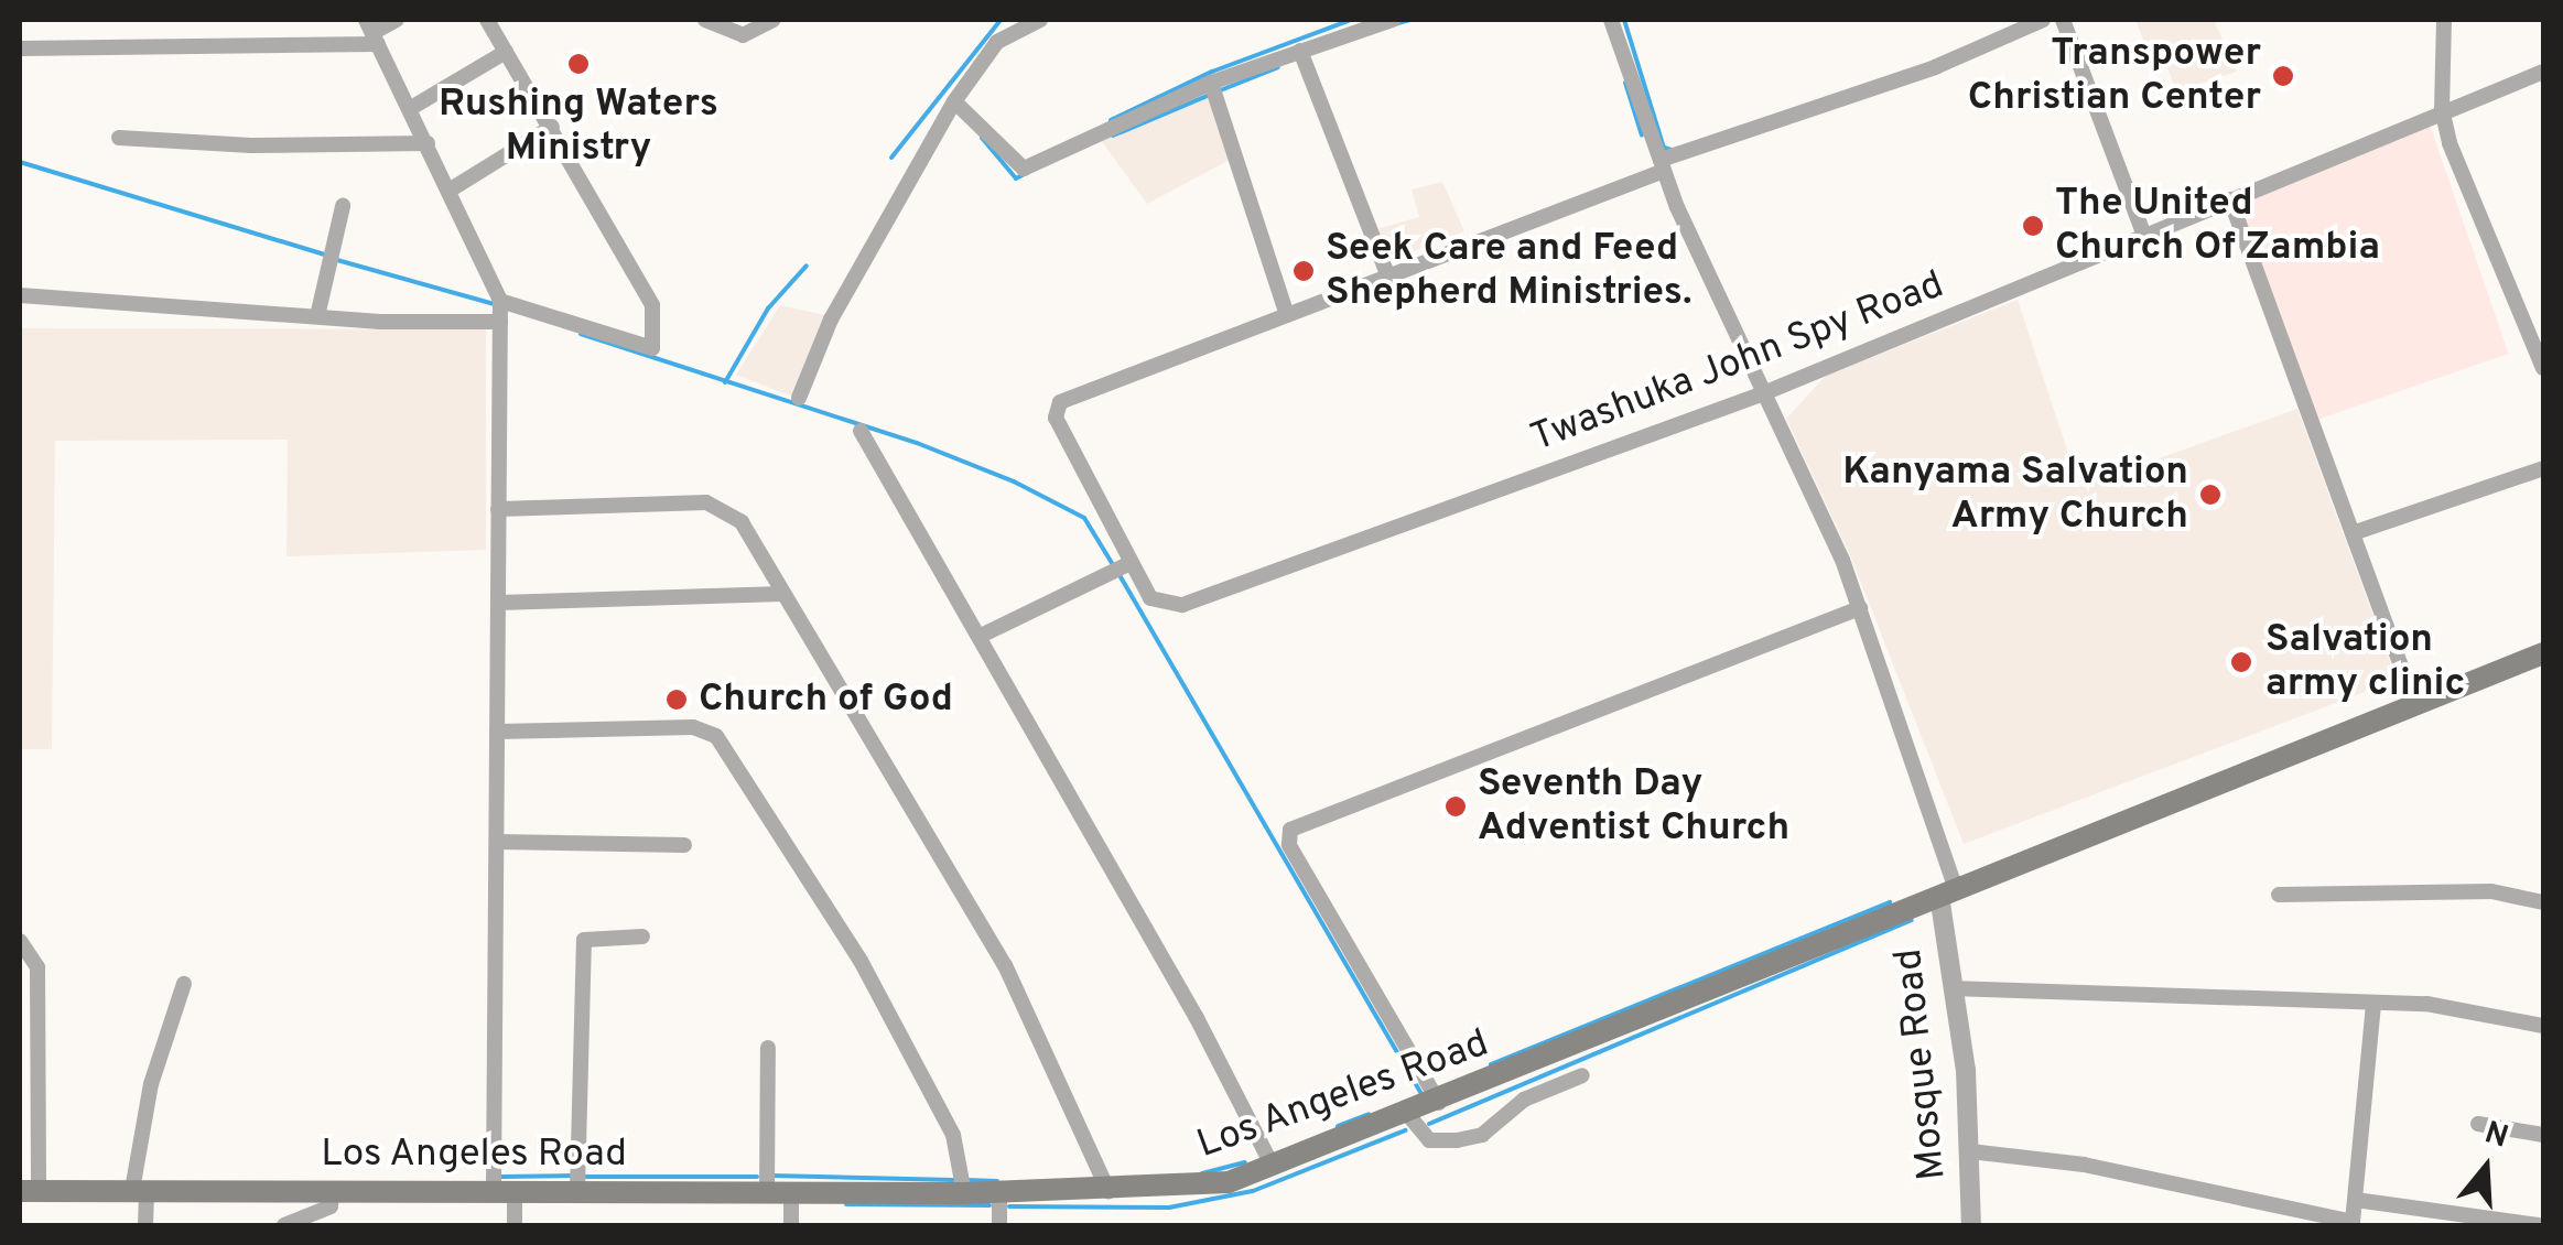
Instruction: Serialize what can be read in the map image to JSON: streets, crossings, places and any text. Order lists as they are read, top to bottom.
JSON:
{
  "streets": {
    "main road": ["Los Angeles Road"],
    "street": ["Twashuka John Spy Road", "Mosque Road"]
  },
  "crossings": [
    ["Mosque Road", "Los Angeles Road"]
  ],
  "places": [
    "Rushing Waters Ministry",
    "Transpower Christian Center",
    "The United Church Of Zambia",
    "Seek Care and Feed Shepherd Ministries.",
    "Kanyama Salvation Army Church",
    "Salvation army clinic",
    "Church of God",
    "Seventh Day Adventist Church"
  ],
  "north": "top"
}
